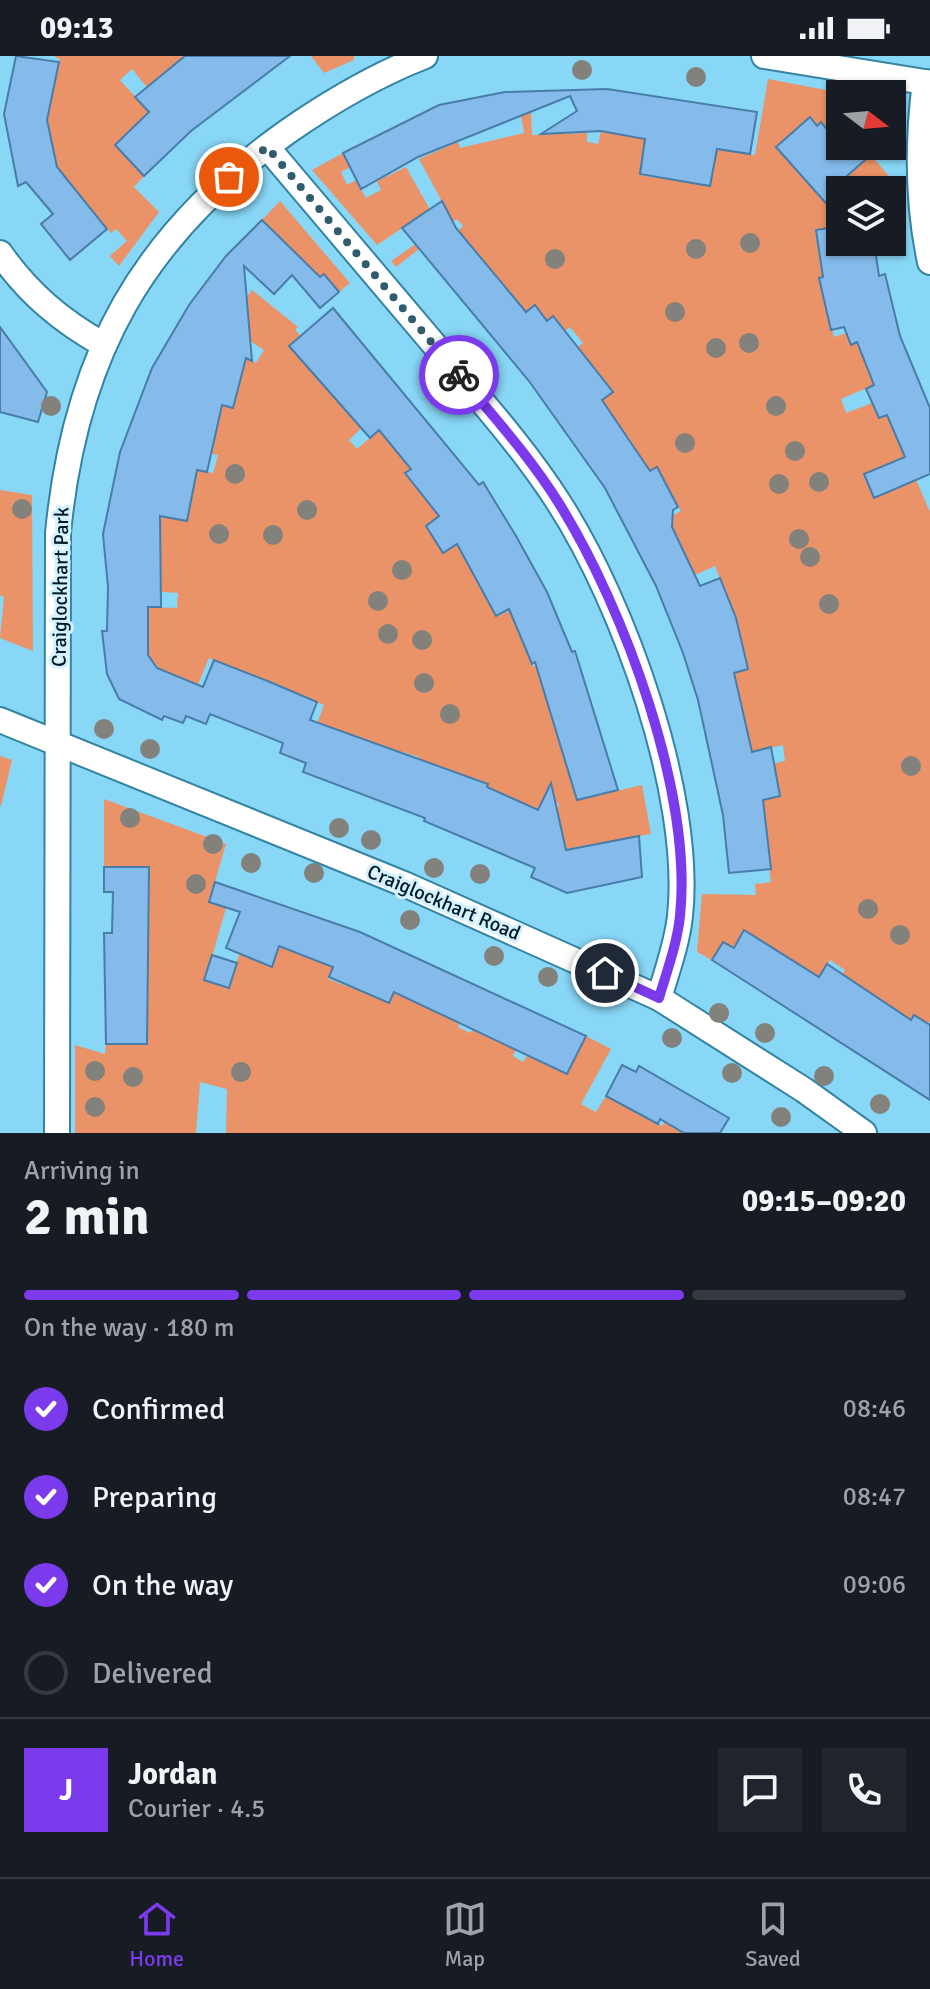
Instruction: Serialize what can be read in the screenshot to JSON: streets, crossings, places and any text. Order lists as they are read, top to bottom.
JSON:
{
  "streets": {
    "street": ["Craiglockhart Park", "Craiglockhart Road"]
  },
  "crossings": [
    ["Craiglockhart Park", "Craiglockhart Road"]
  ],
  "north": "right",
  "page": {
    "status": "09:13",
    "heading": ["2 min", "Arriving in", "09:15–09:20"],
    "panel": ["Jordan", "Courier · 4.5"],
    "bar": "On the way · 180 m",
    "list": [
      ["Confirmed", "08:46"],
      ["Preparing", "08:47"],
      ["On the way", "09:06"],
      "Delivered"
    ],
    "round": "J",
    "tabs": ["Home", "Map", "Saved"]
  }
}
